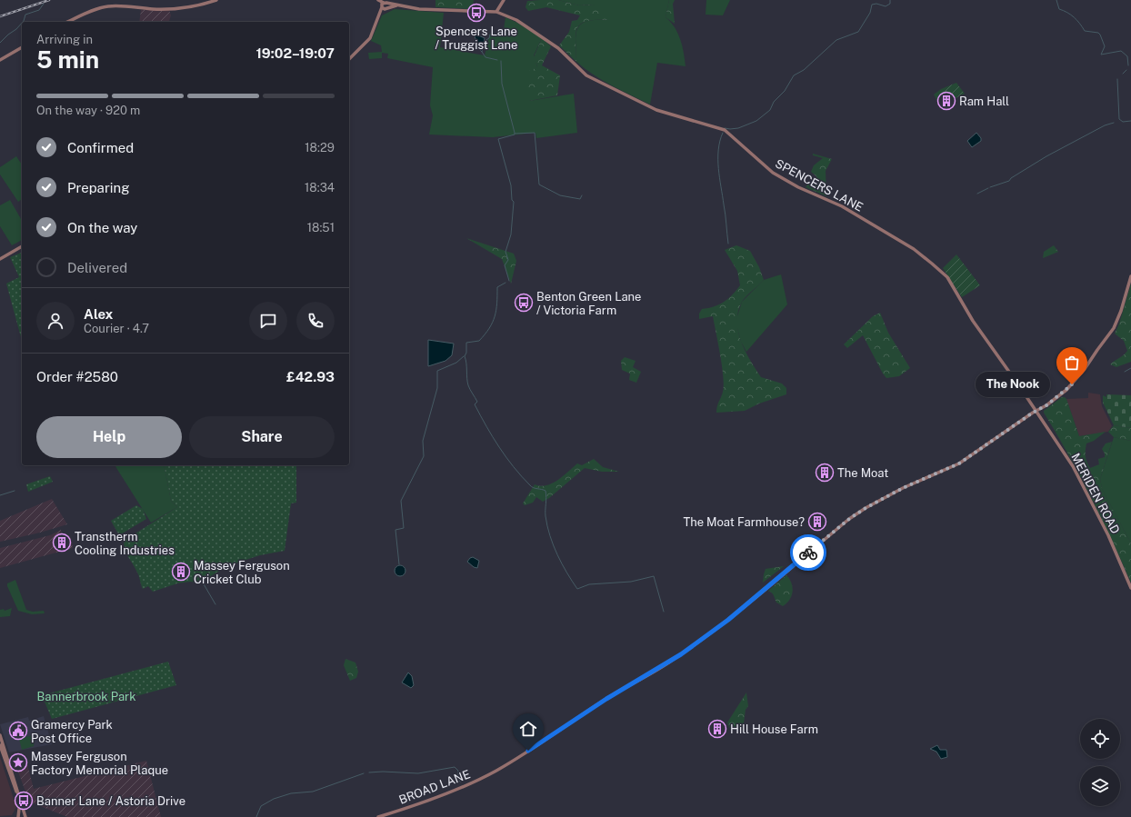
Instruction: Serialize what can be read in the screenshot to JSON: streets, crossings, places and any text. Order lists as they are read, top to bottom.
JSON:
{
  "streets": {
    "street": ["SPENCERS LANE", "MERIDEN ROAD", "BROAD LANE"]
  },
  "crossings": [
    ["SPENCERS LANE", "MERIDEN ROAD"],
    ["SPENCERS LANE", "BROAD LANE"],
    ["MERIDEN ROAD", "BROAD LANE"]
  ],
  "parks": ["Bannerbrook Park"],
  "places": {
    "bus stop": ["Spencers Lane / Truggist Lane", "Benton Green Lane / Victoria Farm", "Banner Lane / Astoria Drive"],
    "building": [
      "Ram Hall",
      "The Moat",
      "The Moat Farmhouse?",
      "Transtherm Cooling Industries",
      "Massey Ferguson Cricket Club",
      "Hill House Farm"
    ],
    "other": ["The Nook"],
    "public building": ["Gramercy Park Post Office"],
    "place": ["Massey Ferguson Factory Memorial Plaque"]
  },
  "page": {
    "heading": ["5 min", "Arriving in", "19:02–19:07"],
    "panel": [
      "Alex",
      "Courier · 4.7",
      "Order #2580",
      "£42.93"
    ],
    "bar": "On the way · 920 m",
    "list": [
      ["Confirmed", "18:29"],
      ["Preparing", "18:34"],
      ["On the way", "18:51"],
      "Delivered"
    ],
    "bubble": "The Nook",
    "buttons": ["Help", "Share"]
  }
}
